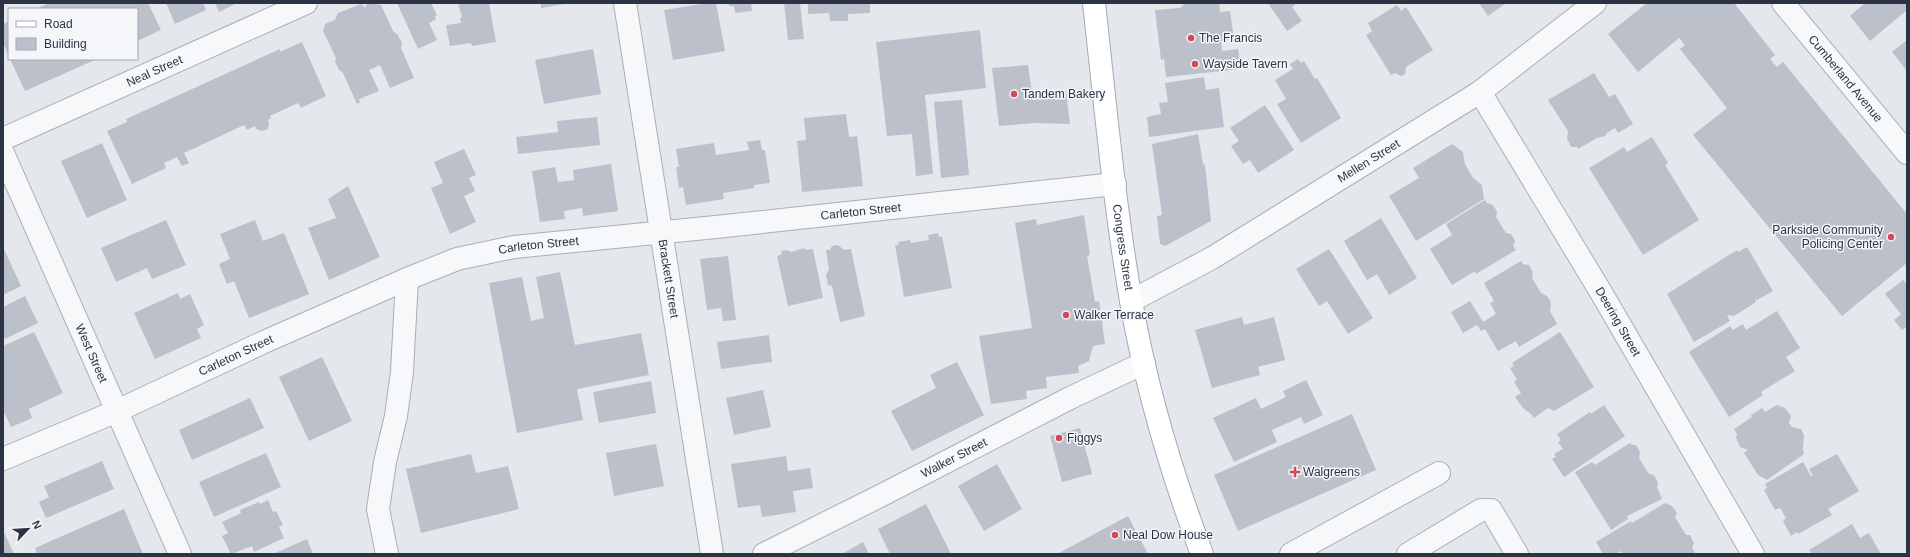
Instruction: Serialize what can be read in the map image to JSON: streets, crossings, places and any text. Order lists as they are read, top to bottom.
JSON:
{
  "streets": {
    "main road": ["Congress Street"],
    "street": [
      "Neal Street",
      "Cumberland Avenue",
      "Mellen Street",
      "Carleton Street",
      "Brackett Street",
      "Deering Street",
      "West Street",
      "Walker Street"
    ]
  },
  "crossings": [
    ["Mellen Street", "Congress Street"],
    ["Mellen Street", "Deering Street"],
    ["Carleton Street", "Congress Street"],
    ["Carleton Street", "Brackett Street"],
    ["Carleton Street", "West Street"],
    ["Congress Street", "Walker Street"]
  ],
  "places": {
    "other": [
      "The Francis",
      "Wayside Tavern",
      "Tandem Bakery",
      "Parkside Community Policing Center",
      "Walker Terrace",
      "Figgys",
      "Neal Dow House"
    ],
    "health": ["Walgreens"]
  },
  "legend": ["Road", "Building"],
  "north": "top right"
}
